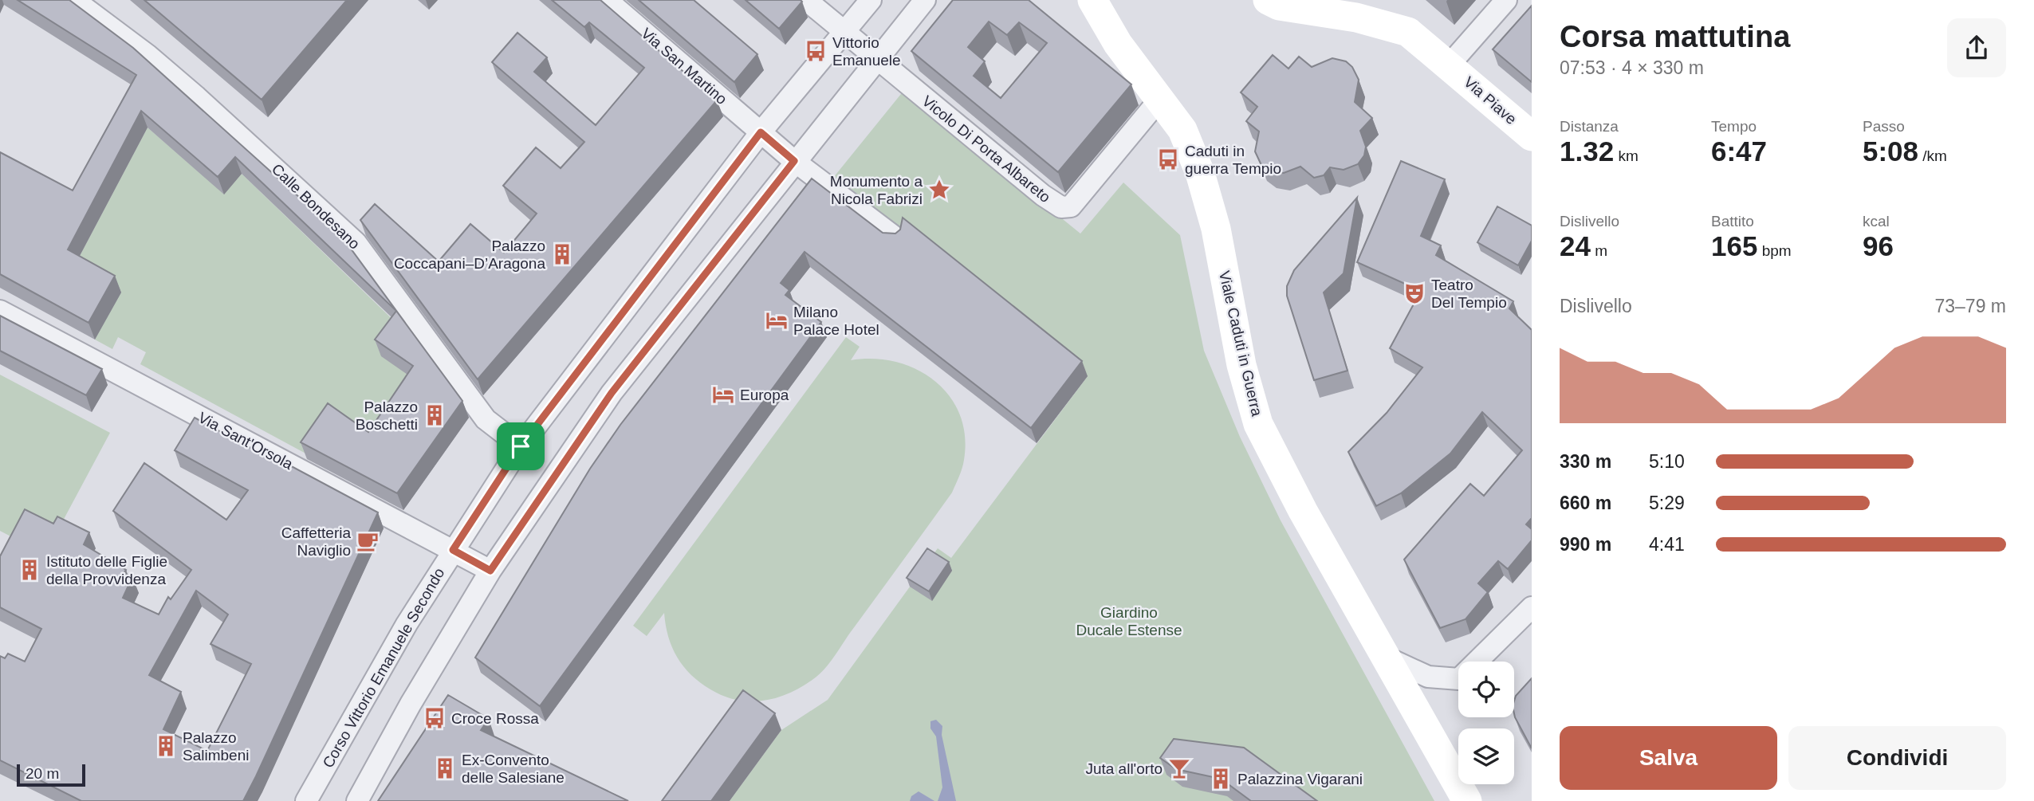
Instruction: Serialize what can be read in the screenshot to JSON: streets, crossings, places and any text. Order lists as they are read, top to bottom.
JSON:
{
  "streets": {
    "main road": ["Via Piave", "Viale Caduti in Guerra"],
    "street": [
      "Via San Martino",
      "Vicolo Di Porta Albareto",
      "Calle Bondesano",
      "Via Sant'Orsola",
      "Corso Vittorio Emanuele Secondo"
    ]
  },
  "crossings": [
    ["Via San Martino", "Corso Vittorio Emanuele Secondo"],
    ["Vicolo Di Porta Albareto", "Viale Caduti in Guerra"],
    ["Calle Bondesano", "Corso Vittorio Emanuele Secondo"],
    ["Via Sant'Orsola", "Corso Vittorio Emanuele Secondo"]
  ],
  "parks": ["Giardino Ducale Estense"],
  "places": {
    "bus stop": ["Vittorio Emanuele", "Caduti in guerra Tempio", "Croce Rossa"],
    "place": ["Monumento a Nicola Fabrizi"],
    "building": [
      "Palazzo Coccapani–D’Aragona",
      "Palazzo Boschetti",
      "Istituto delle Figlie della Provvidenza",
      "Palazzo Salimbeni",
      "Ex-Convento delle Salesiane",
      "Palazzina Vigarani"
    ],
    "theatre": ["Teatro Del Tempio"],
    "hotel": ["Milano Palace Hotel", "Europa"],
    "cafe": ["Caffetteria Naviglio"],
    "bar": ["Juta all'orto"]
  },
  "scale_bar": "20 m",
  "page": {
    "heading": ["Corsa mattutina", "07:53 · 4 × 330 m"],
    "stats": [
      ["Distanza", "1.32 km"],
      ["Tempo", "6:47"],
      ["Passo", "5:08 /km"],
      ["Dislivello", "24 m"],
      ["Battito", "165 bpm"],
      ["kcal", "96"]
    ],
    "chart": ["Dislivello", "73–79 m"],
    "list": [
      {
        "name": "330 m",
        "note": "5:10"
      },
      {
        "name": "660 m",
        "note": "5:29"
      },
      {
        "name": "990 m",
        "note": "4:41"
      }
    ],
    "buttons": ["Salva", "Condividi"],
    "scale": "20 m"
  }
}
